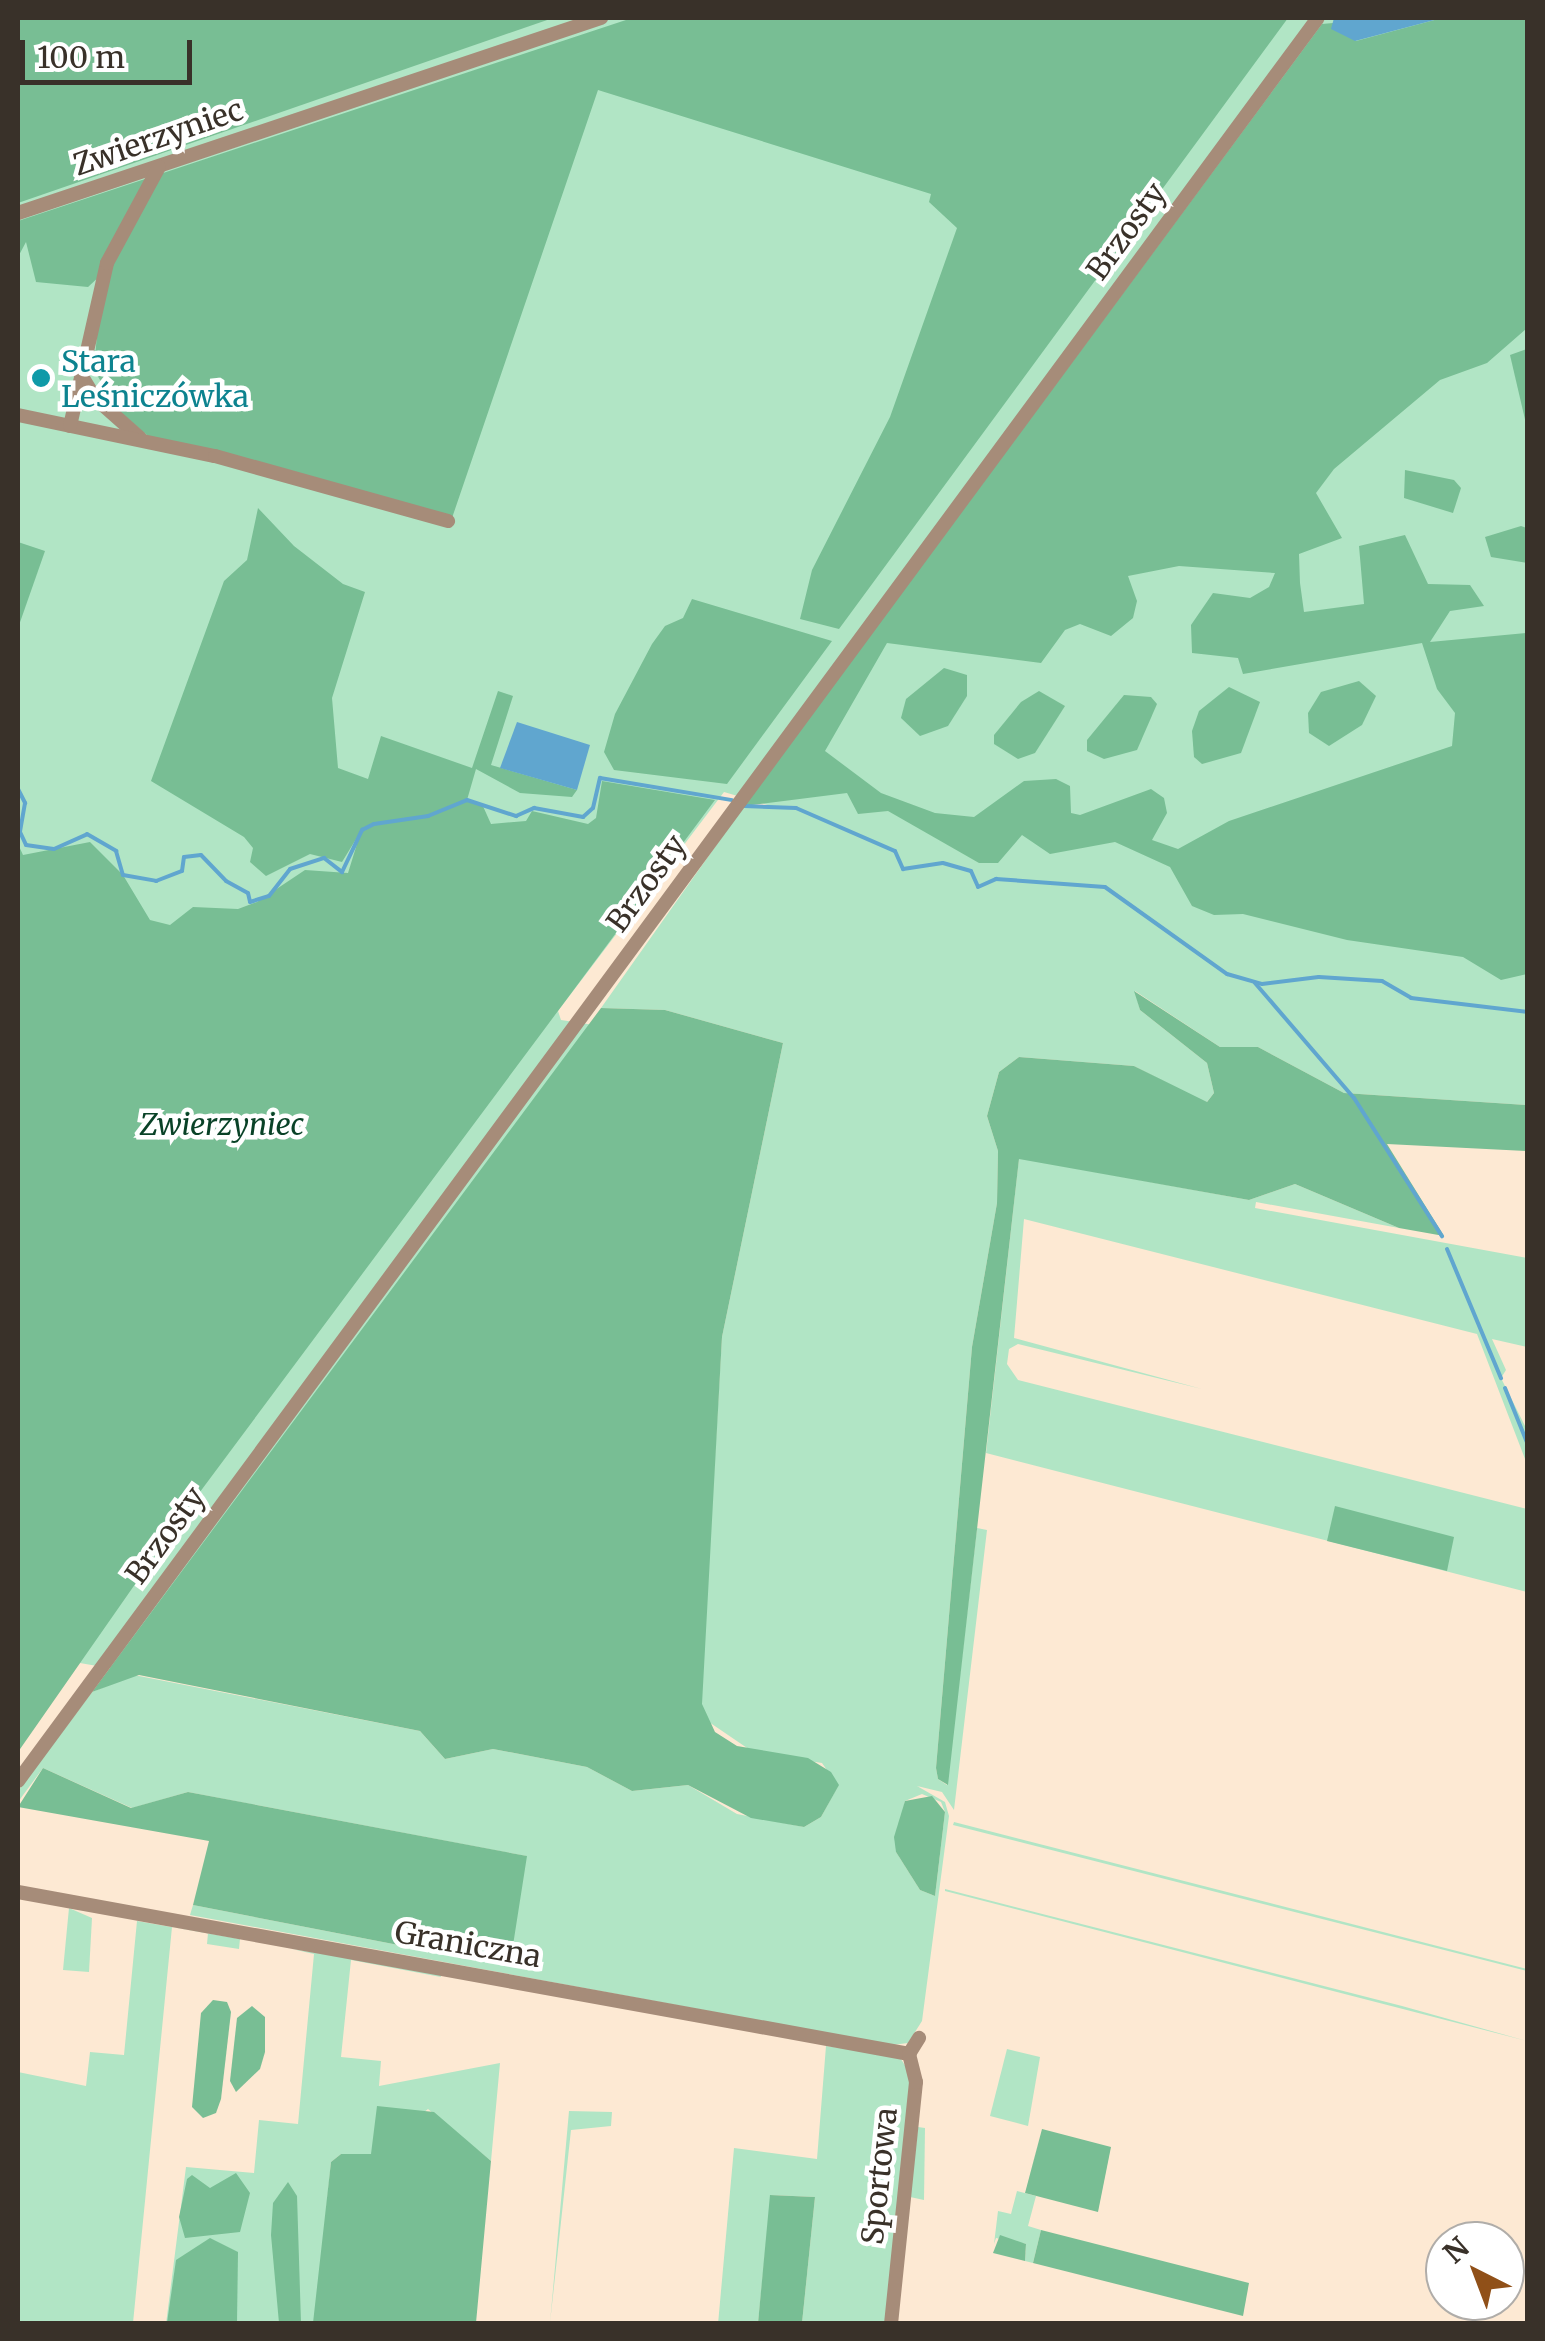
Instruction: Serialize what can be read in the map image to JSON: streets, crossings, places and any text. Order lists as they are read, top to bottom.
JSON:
{
  "streets": {
    "street": [
      "Zwierzyniec",
      "Brzosty",
      "Graniczna",
      "Sportowa"
    ]
  },
  "crossings": [
    ["Graniczna", "Sportowa"]
  ],
  "parks": ["Zwierzyniec"],
  "places": ["Stara Leśniczówka"],
  "scale_bar": "100 m",
  "north": "top left"
}
